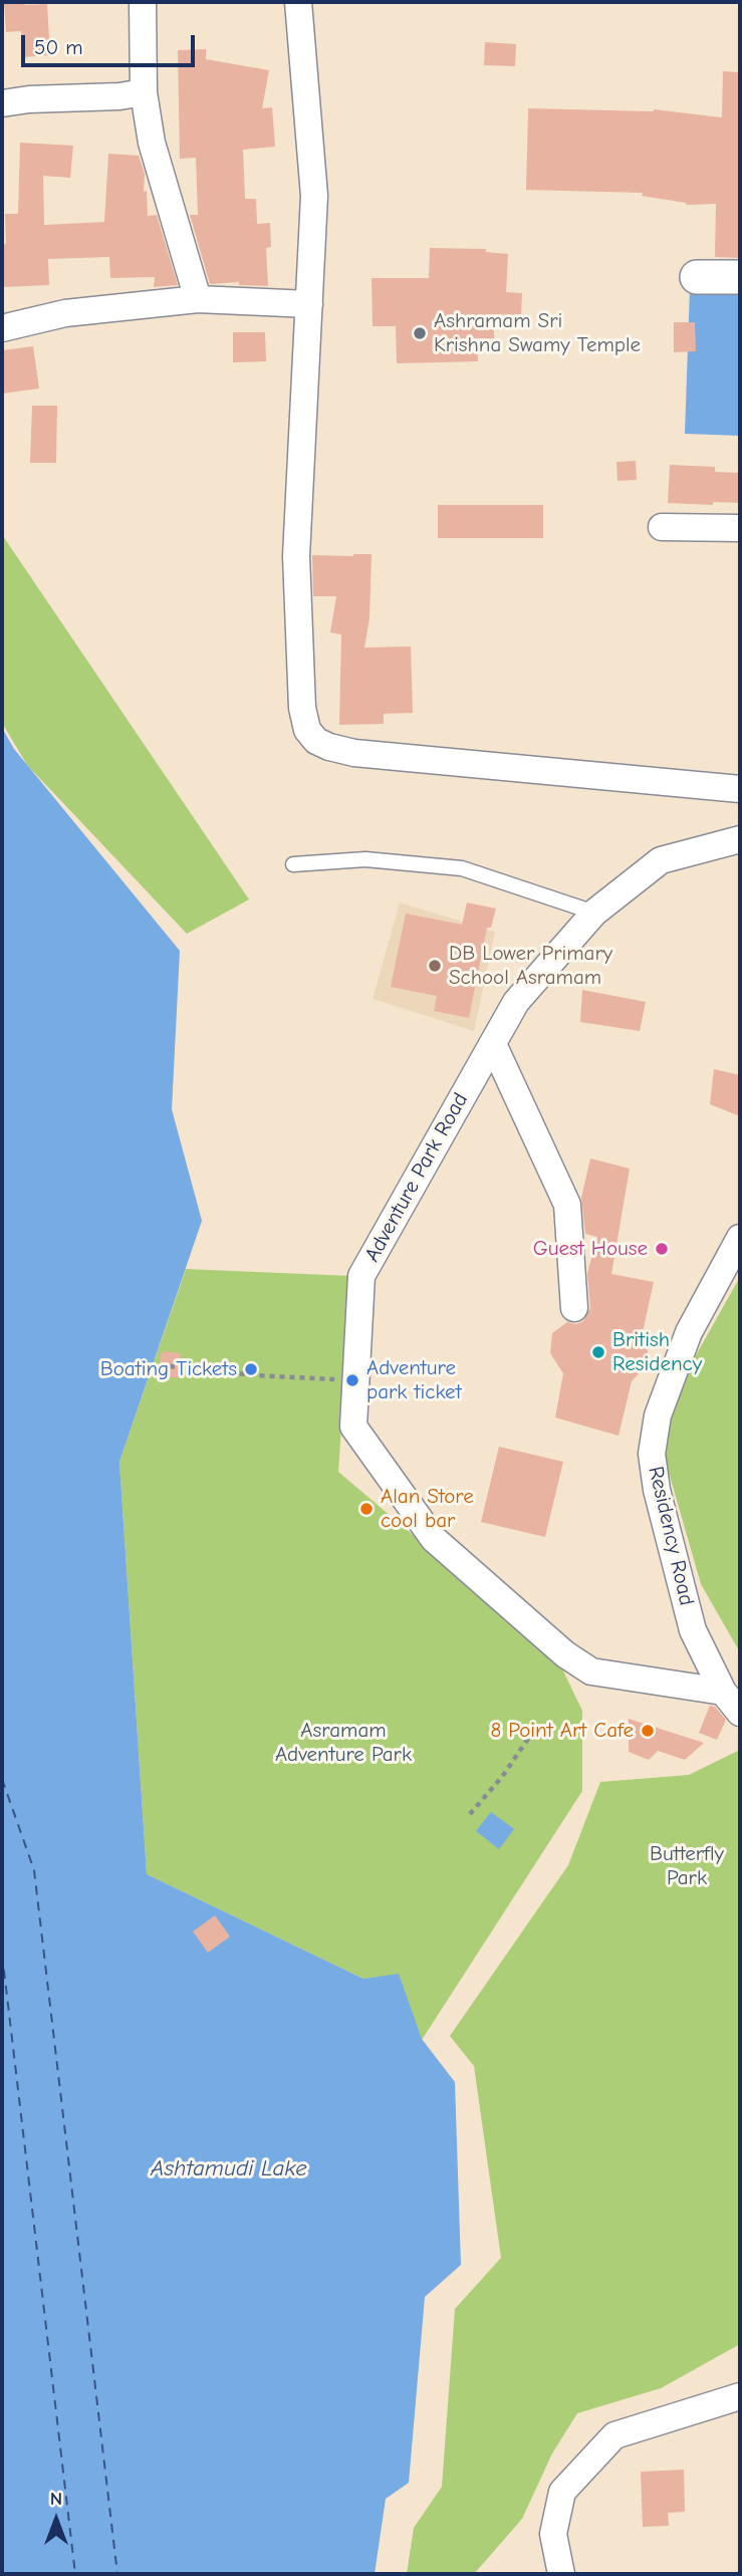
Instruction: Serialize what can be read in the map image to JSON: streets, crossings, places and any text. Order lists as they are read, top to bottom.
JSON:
{
  "streets": {
    "street": ["Adventure Park Road", "Residency Road"]
  },
  "crossings": [
    ["Adventure Park Road", "Residency Road"]
  ],
  "water": ["Ashtamudi Lake"],
  "parks": ["Asramam Adventure Park", "Butterfly Park"],
  "places": [
    "Ashramam Sri Krishna Swamy Temple",
    "DB Lower Primary School Asramam",
    "Guest House",
    "British Residency",
    "Boating Tickets",
    "Adventure park ticket",
    "Alan Store cool bar",
    "8 Point Art Cafe"
  ],
  "scale_bar": "50 m",
  "north": "top"
}
